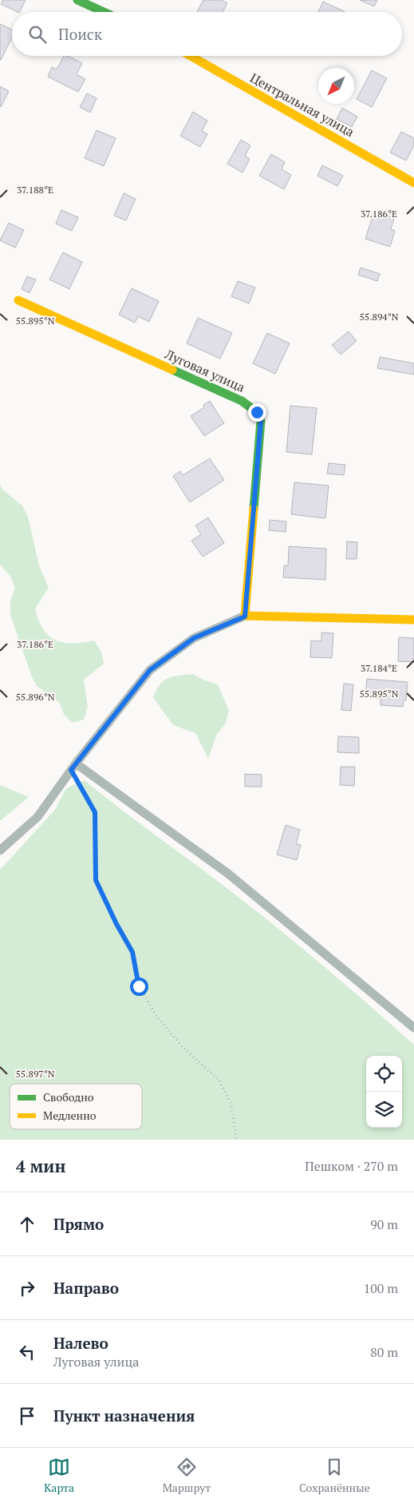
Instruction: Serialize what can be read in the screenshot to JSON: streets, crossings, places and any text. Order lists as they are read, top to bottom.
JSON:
{
  "streets": {
    "street": ["Центральная улица", "Луговая улица"]
  },
  "legend": ["Свободно", "Медленно"],
  "north": "bottom left",
  "page": {
    "search": "Поиск",
    "heading": ["4 мин", "Пешком · 270 m"],
    "list": [
      ["Прямо", "90 m"],
      ["Направо", "100 m"],
      ["Налево", "Луговая улица", "80 m"],
      "Пункт назначения"
    ],
    "nav": ["Карта", "Маршрут", "Сохранённые"]
  },
  "coordinates": [
    "37.188°E",
    "37.186°E",
    "55.894°N",
    "55.895°N",
    "37.184°E",
    "55.896°N",
    "55.897°N"
  ]
}
